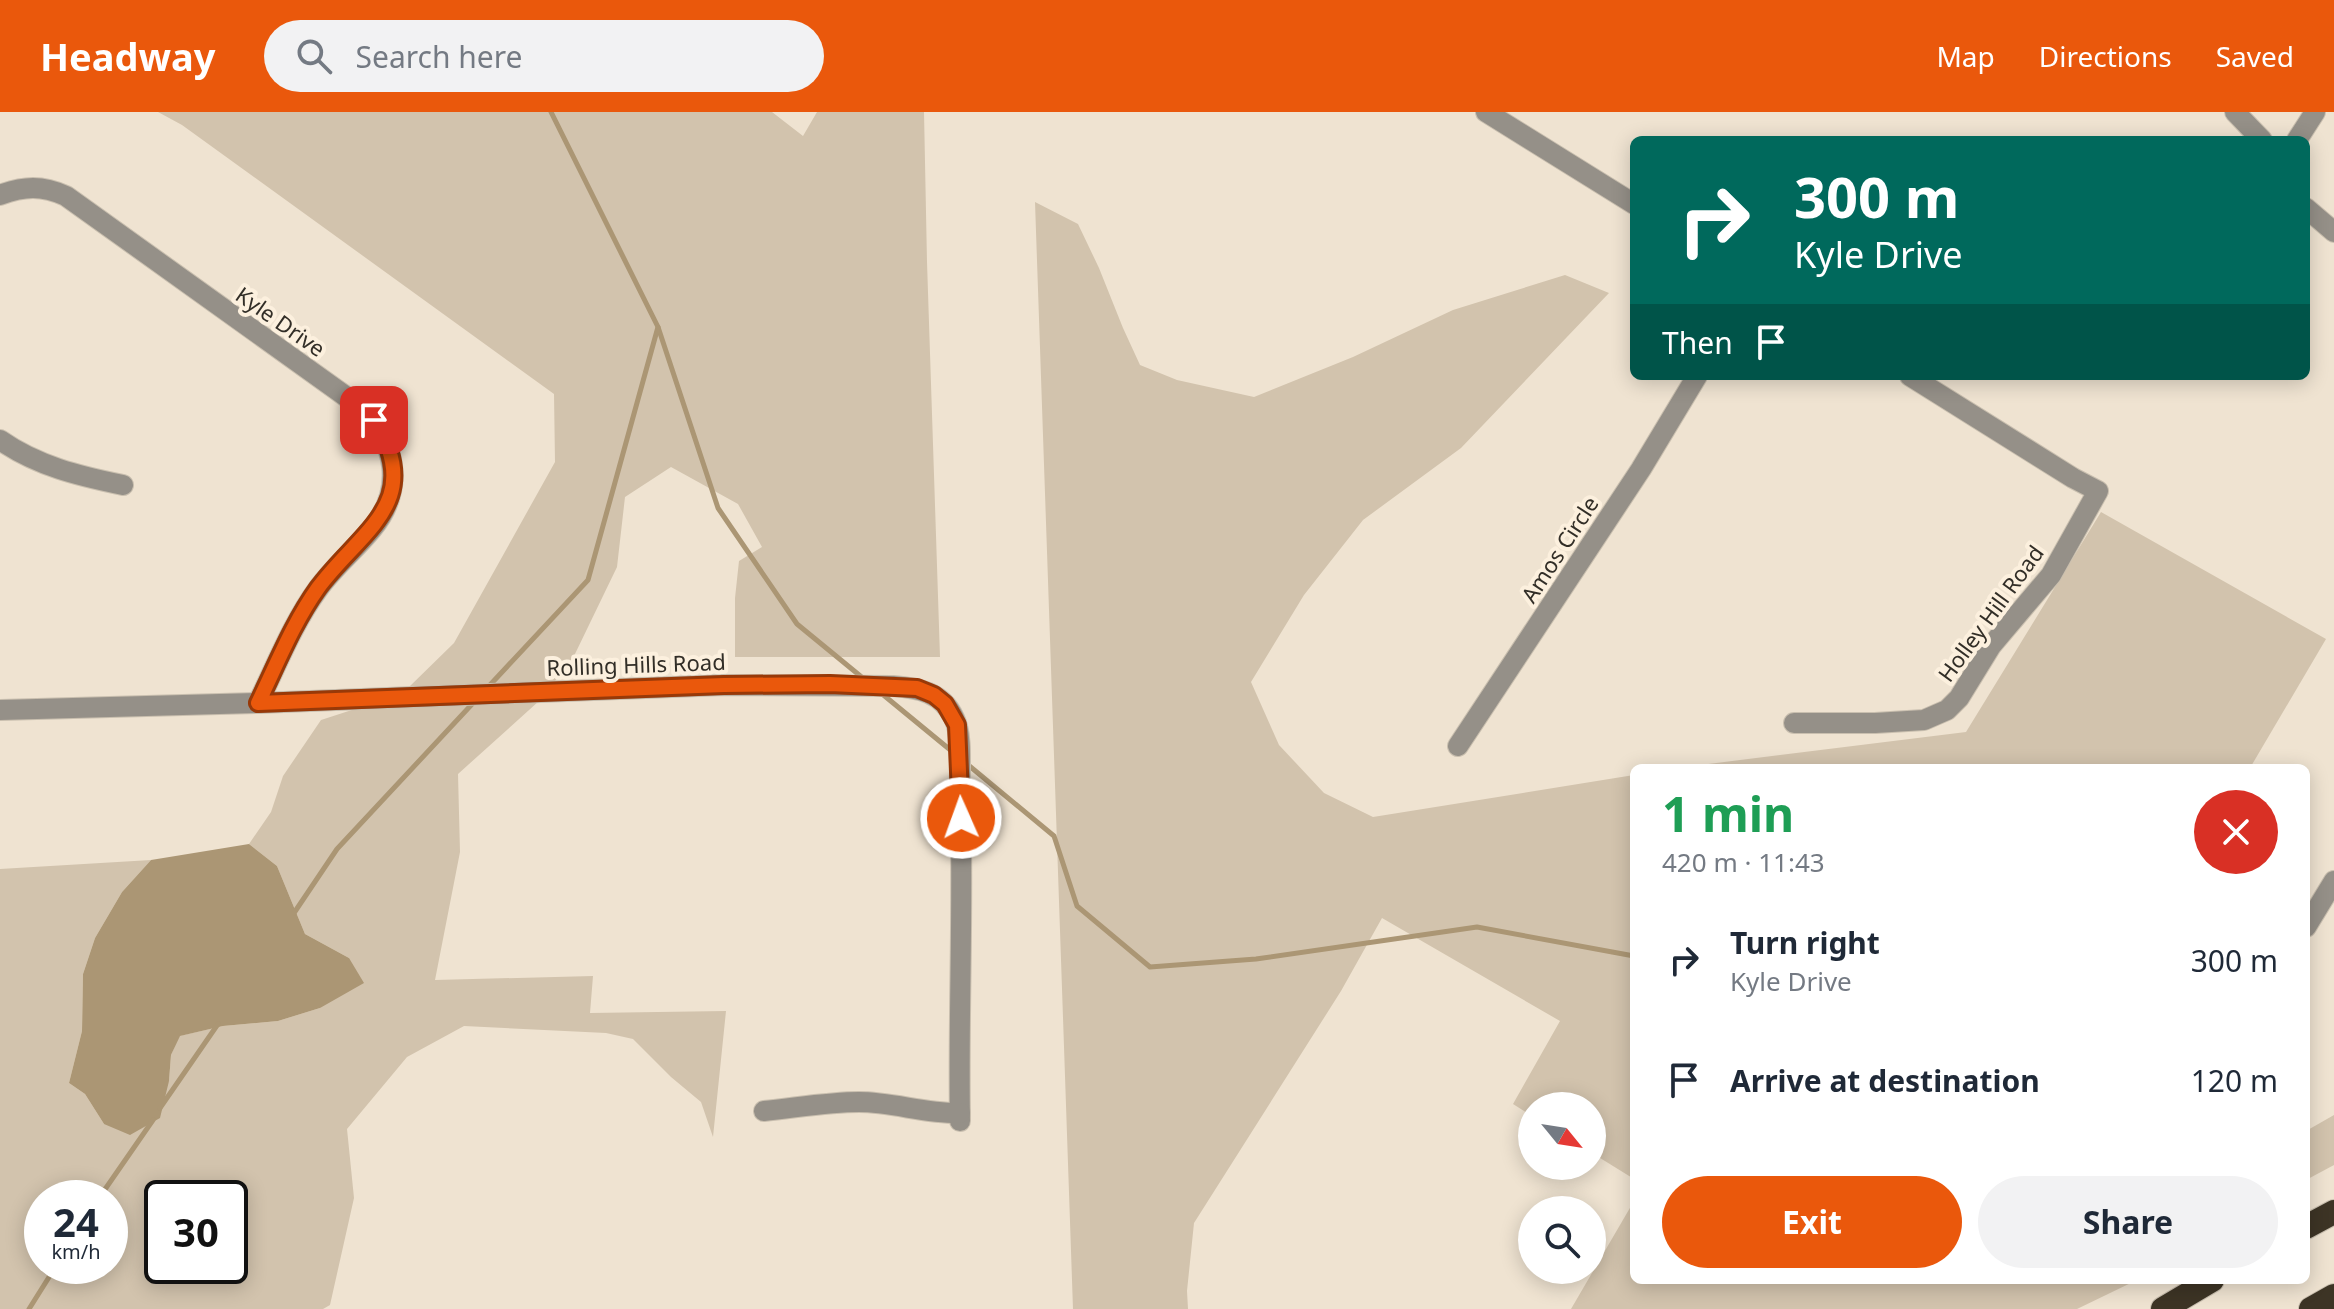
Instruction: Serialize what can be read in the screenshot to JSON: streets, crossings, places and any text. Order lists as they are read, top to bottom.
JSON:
{
  "streets": {
    "street": [
      "Kyle Drive",
      "Amos Circle",
      "Holley Hill Road",
      "Rolling Hills Road"
    ]
  },
  "crossings": [
    ["Kyle Drive", "Rolling Hills Road"]
  ],
  "north": "bottom right",
  "page": {
    "header": "Headway",
    "search": "Search here",
    "nav": ["Map", "Directions", "Saved"],
    "turn": ["300 m", "Kyle Drive"],
    "then": "Then",
    "heading": ["1 min", "420 m · 11:43"],
    "list": [
      {
        "name": "Turn right",
        "note": "Kyle Drive",
        "value": "300 m"
      },
      {
        "name": "Arrive at destination",
        "value": "120 m"
      }
    ],
    "buttons": ["Exit", "Share"],
    "speed": "24 km/h",
    "limit": "30"
  }
}
